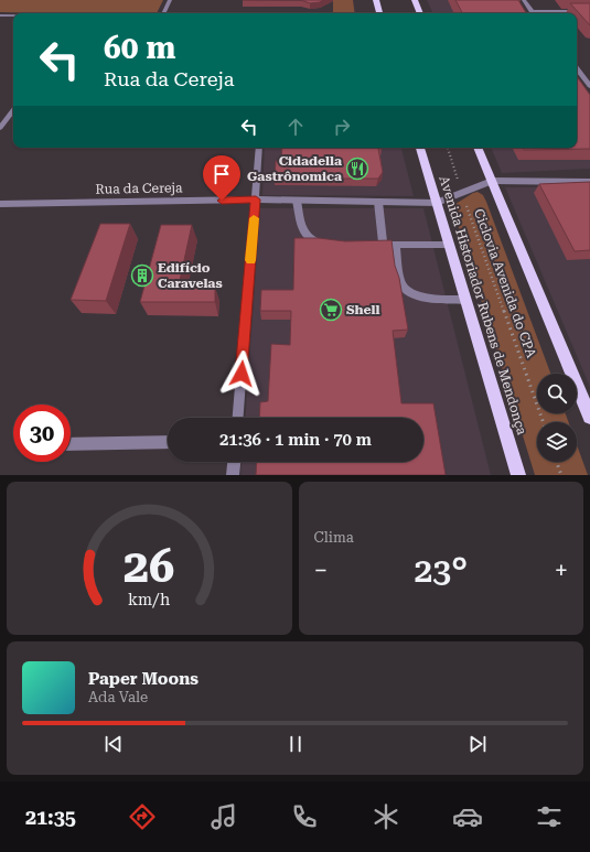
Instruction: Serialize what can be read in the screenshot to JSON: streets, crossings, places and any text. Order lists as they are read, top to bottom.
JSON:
{
  "streets": {
    "main road": ["Avenida Historiador Rubens de Mendonça"],
    "street": ["Rua da Cereja"],
    "path": ["Ciclovia Avenida do CPA"]
  },
  "crossings": [
    ["Rua da Cereja", "Avenida Historiador Rubens de Mendonça"]
  ],
  "places": {
    "restaurant": ["Cidadella Gastrônomica"],
    "building": ["Edifício Caravelas"],
    "supermarket": ["Shell"]
  },
  "page": {
    "turn": ["60 m", "Rua da Cereja"],
    "limit": "30",
    "trip": "21:36 · 1 min · 70 m",
    "tile": "Clima",
    "heat": ["−", "23°", "+"],
    "song": ["Paper Moons", "Ada Vale"],
    "tabs": "21:35",
    "gauge": ["26", "km/h"]
  }
}
